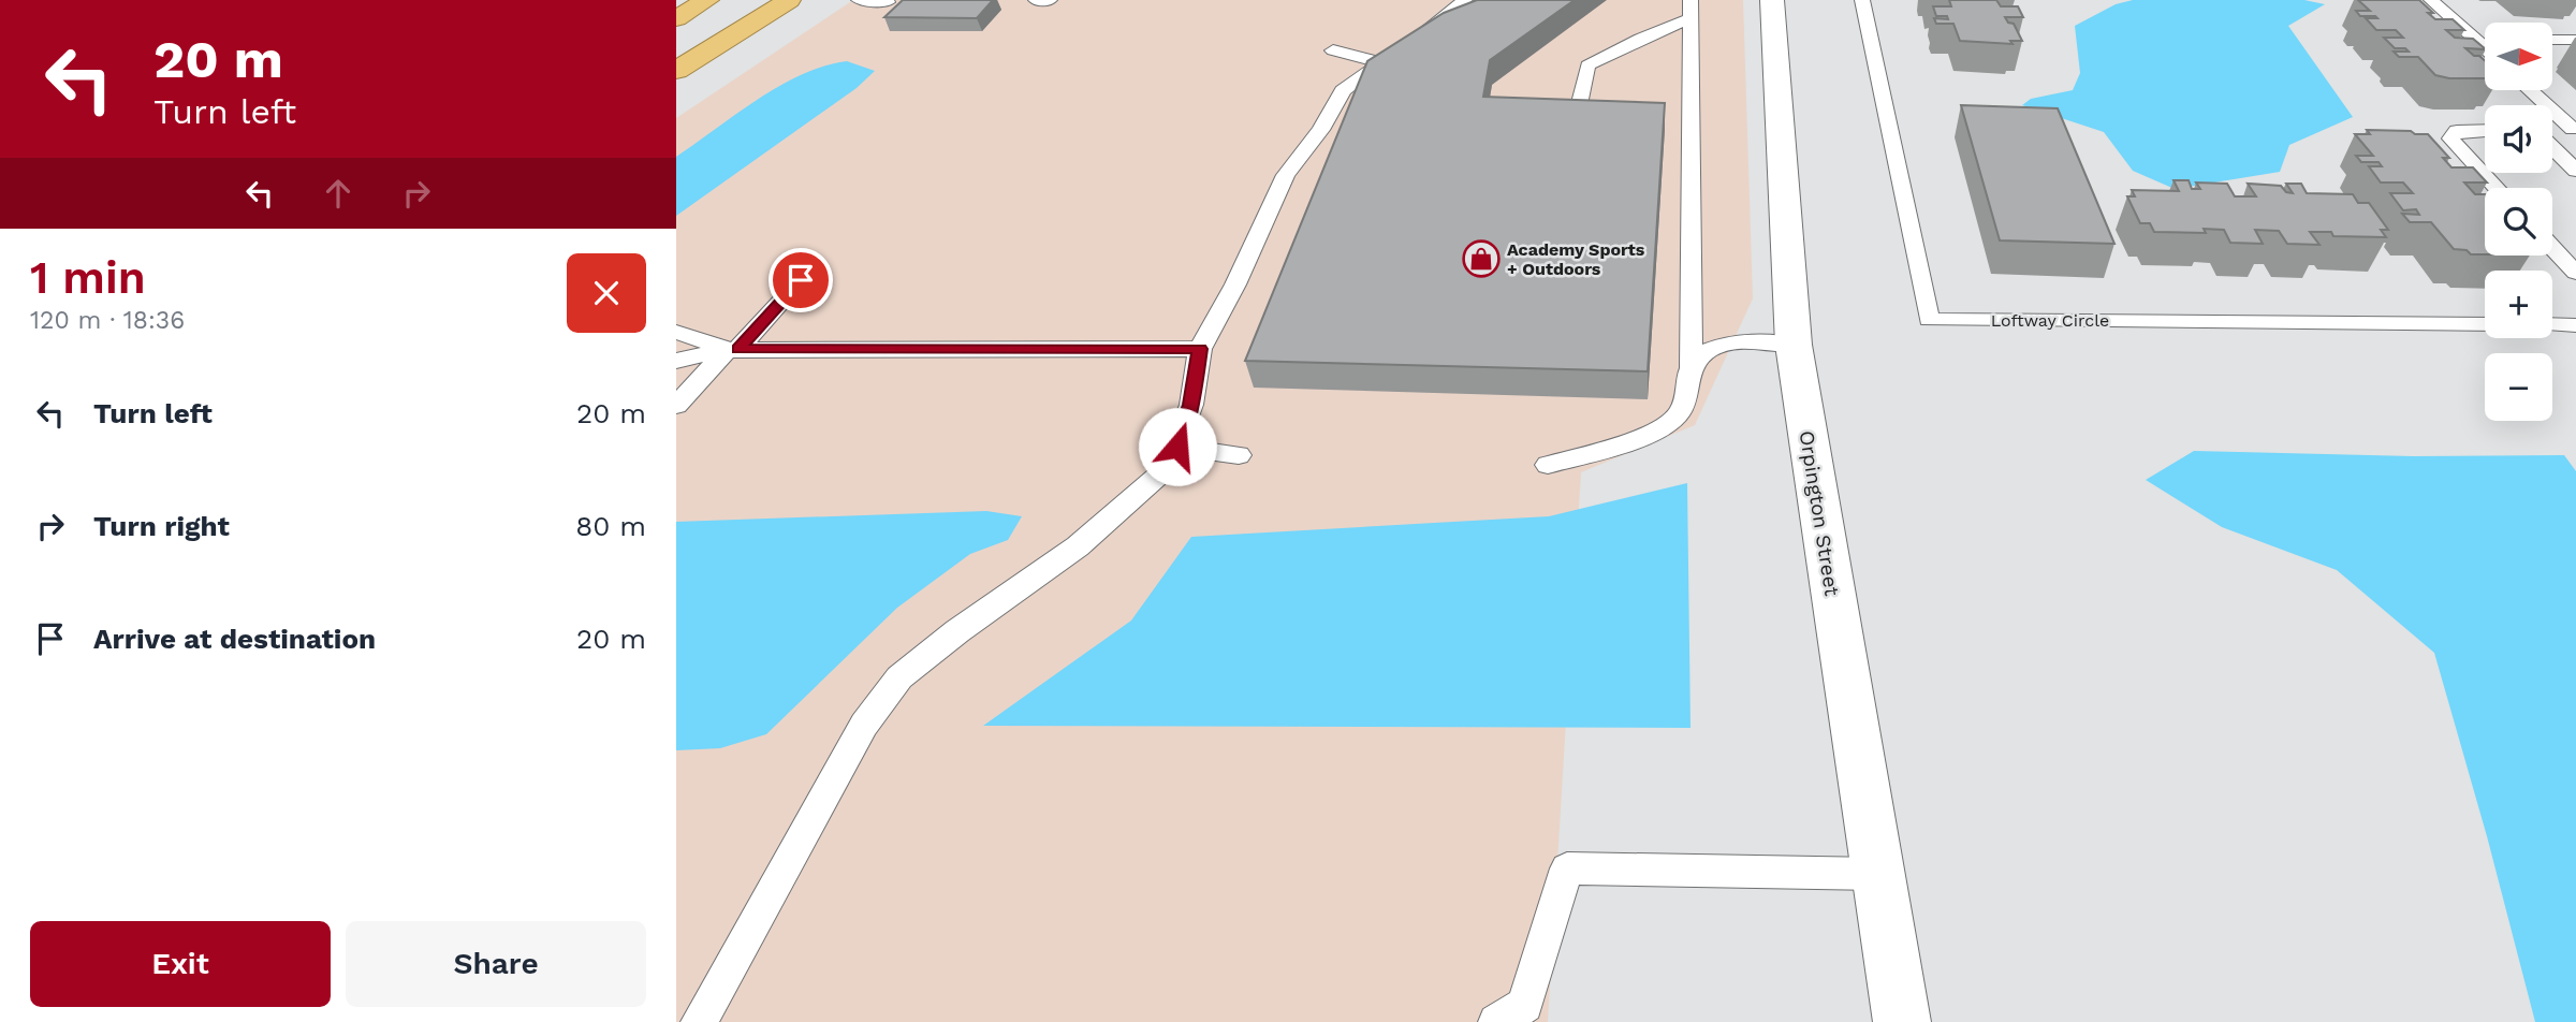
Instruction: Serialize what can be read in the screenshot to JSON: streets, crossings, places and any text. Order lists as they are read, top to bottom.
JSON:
{
  "streets": {
    "street": ["Orpington Street"],
    "lane": ["Loftway Circle"]
  },
  "places": {
    "shop": ["Academy Sports + Outdoors"]
  },
  "north": "right",
  "page": {
    "turn": ["20 m", "Turn left"],
    "map_buttons": ["+", "−"],
    "heading": ["1 min", "120 m · 18:36"],
    "list": [
      {
        "name": "Turn left",
        "value": "20 m"
      },
      {
        "name": "Turn right",
        "value": "80 m"
      },
      {
        "name": "Arrive at destination",
        "value": "20 m"
      }
    ],
    "buttons": ["Exit", "Share"]
  }
}
